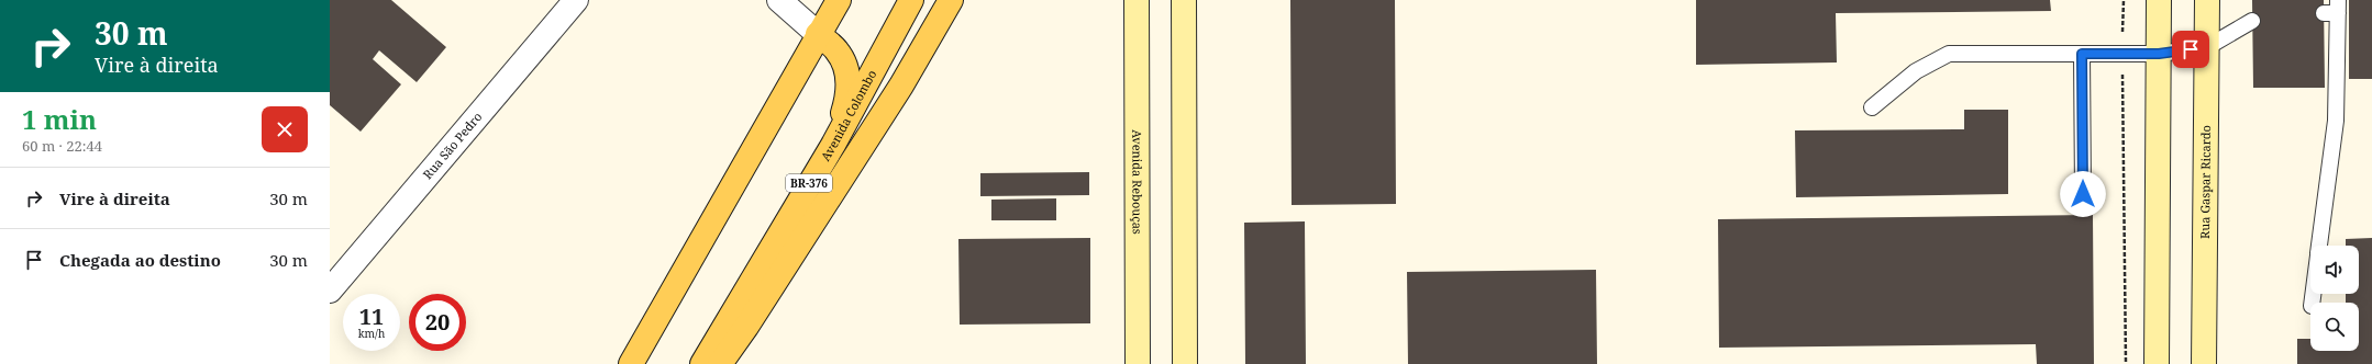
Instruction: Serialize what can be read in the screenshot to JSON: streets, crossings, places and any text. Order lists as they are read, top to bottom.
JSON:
{
  "streets": {
    "main road": [
      "Avenida Colombo",
      "Avenida Rebouças",
      "Rua Gaspar Ricardo",
      "BR-376"
    ],
    "street": ["Rua São Pedro"]
  },
  "page": {
    "turn": ["30 m", "Vire à direita"],
    "heading": ["1 min", "60 m · 22:44"],
    "list": [
      {
        "name": "Vire à direita",
        "value": "30 m"
      },
      {
        "name": "Chegada ao destino",
        "value": "30 m"
      }
    ],
    "speed": "11 km/h",
    "limit": "20"
  }
}
